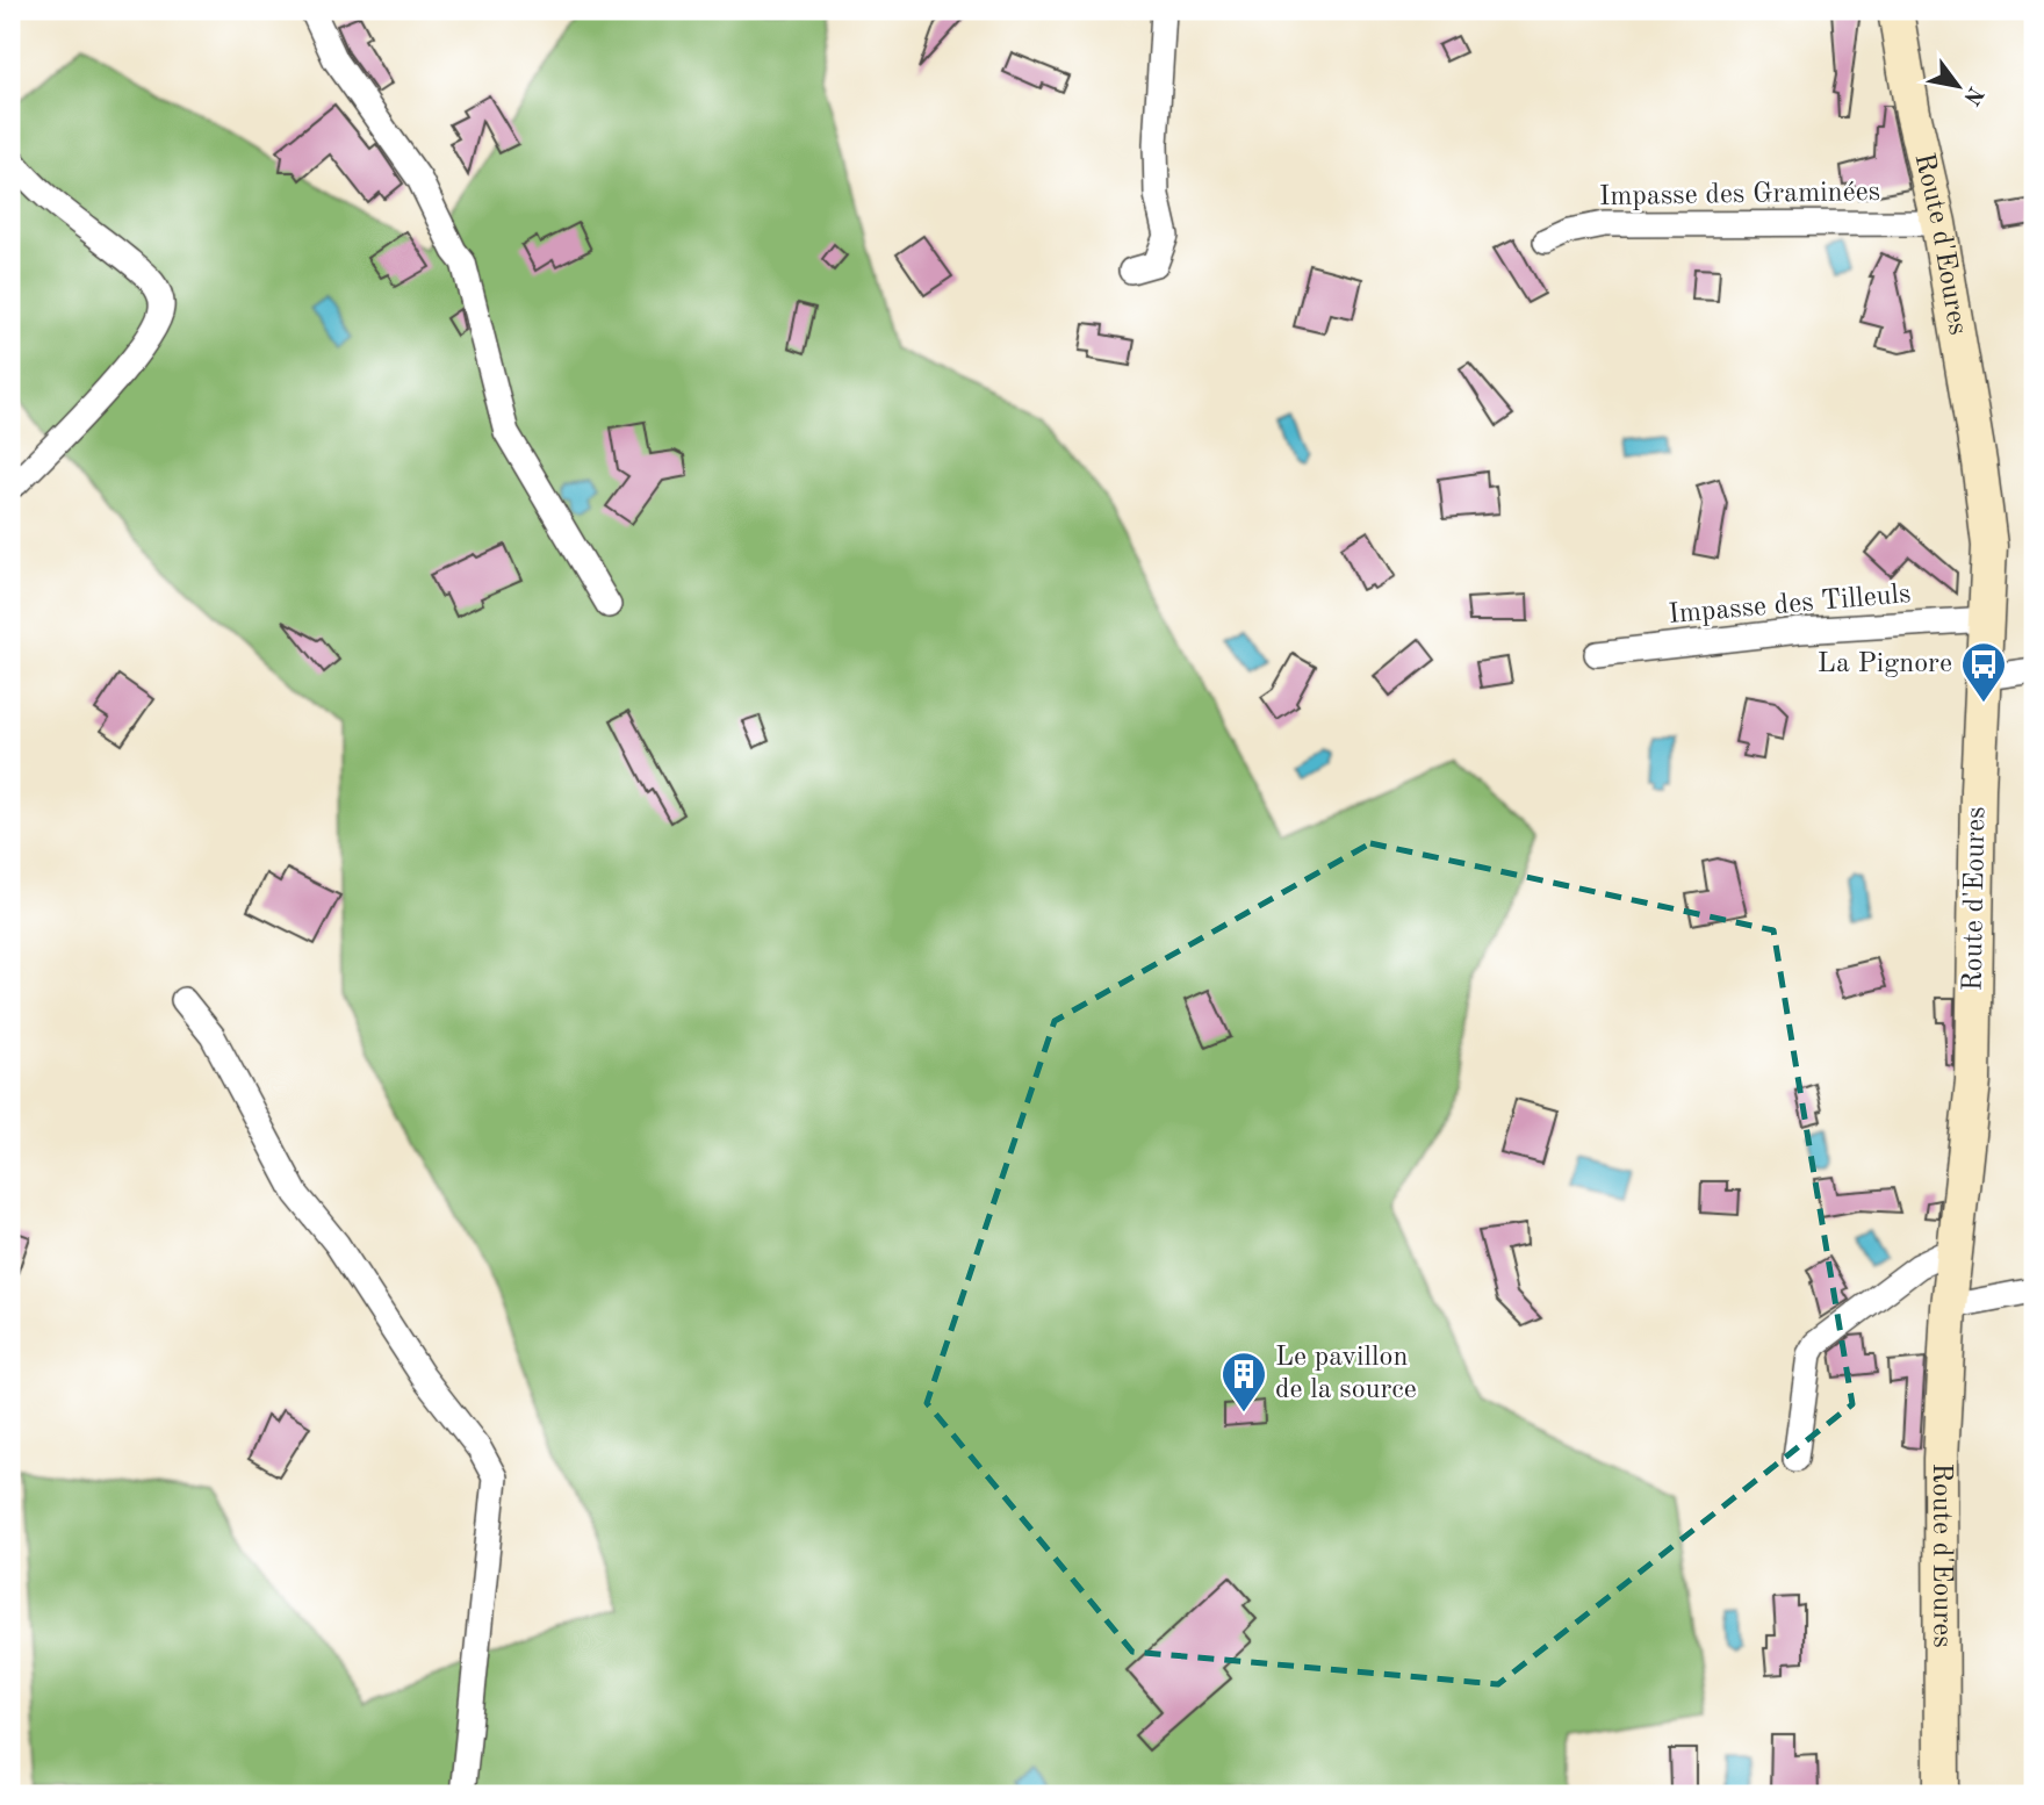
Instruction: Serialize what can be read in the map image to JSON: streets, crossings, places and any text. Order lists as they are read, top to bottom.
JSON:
{
  "streets": {
    "street": ["Impasse des Graminées", "Route d'Eoures", "Impasse des Tilleuls"]
  },
  "crossings": [
    ["Impasse des Graminées", "Route d'Eoures"],
    ["Route d'Eoures", "Impasse des Tilleuls"]
  ],
  "places": {
    "bus stop": ["La Pignore"],
    "building": ["Le pavillon de la source"]
  },
  "north": "bottom right"
}
